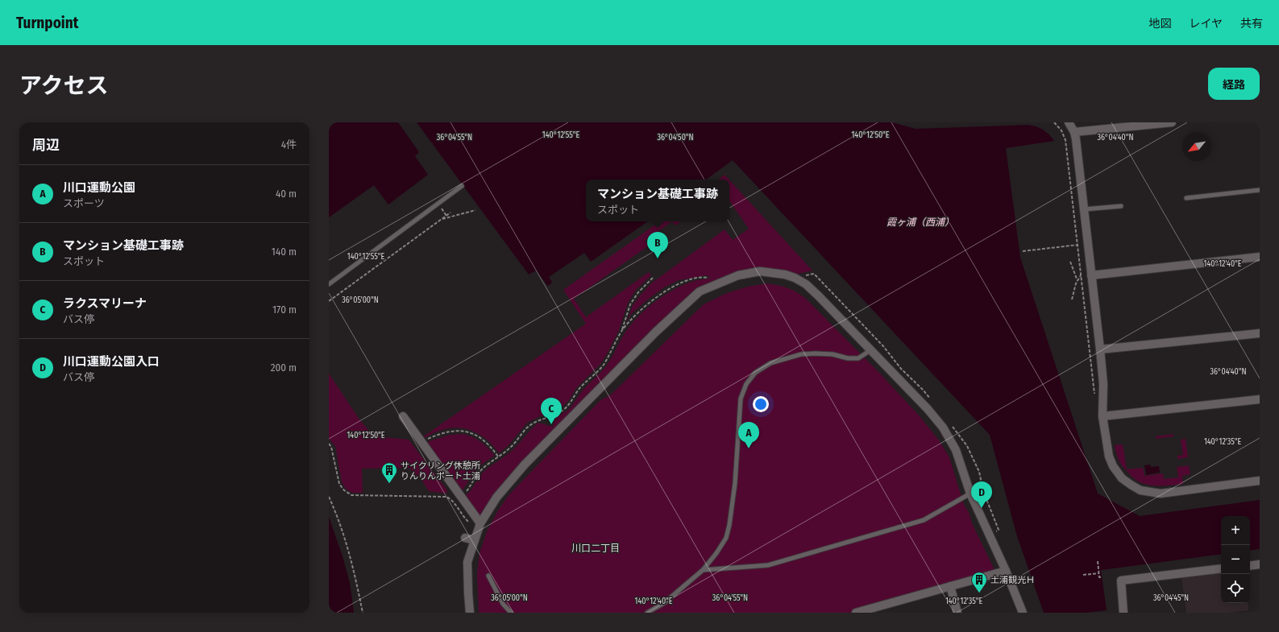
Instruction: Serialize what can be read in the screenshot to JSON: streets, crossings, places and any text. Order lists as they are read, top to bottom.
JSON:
{
  "districts": ["川口二丁目"],
  "water": ["霞ヶ浦（西浦）"],
  "places": {
    "building": ["サイクリング休憩所 りんりんポート土浦", "土浦観光Ｈ"]
  },
  "north": "bottom left",
  "page": {
    "header": "Turnpoint",
    "nav": ["地図", "レイヤ", "共有"],
    "title": "アクセス",
    "buttons": "経路",
    "heading": ["周辺", "4件"],
    "list": [
      {
        "mark": "A",
        "name": "川口運動公園",
        "note": "スポーツ",
        "value": "40 m"
      },
      {
        "mark": "B",
        "name": "マンション基礎工事跡",
        "note": "スポット",
        "value": "140 m"
      },
      {
        "mark": "C",
        "name": "ラクスマリーナ",
        "note": "バス停",
        "value": "170 m"
      },
      {
        "mark": "D",
        "name": "川口運動公園入口",
        "note": "バス停",
        "value": "200 m"
      }
    ],
    "popup": ["マンション基礎工事跡", "スポット"],
    "pins": [
      "B",
      "C",
      "A",
      "D"
    ],
    "map_buttons": ["+", "−"]
  },
  "coordinates": [
    "140°12'55\"E",
    "140°12'50\"E",
    "36°04'55\"N",
    "36°04'50\"N",
    "36°04'40\"N",
    "140°12'40\"E",
    "36°05'00\"N",
    "140°12'35\"E",
    "36°04'45\"N"
  ]
}
